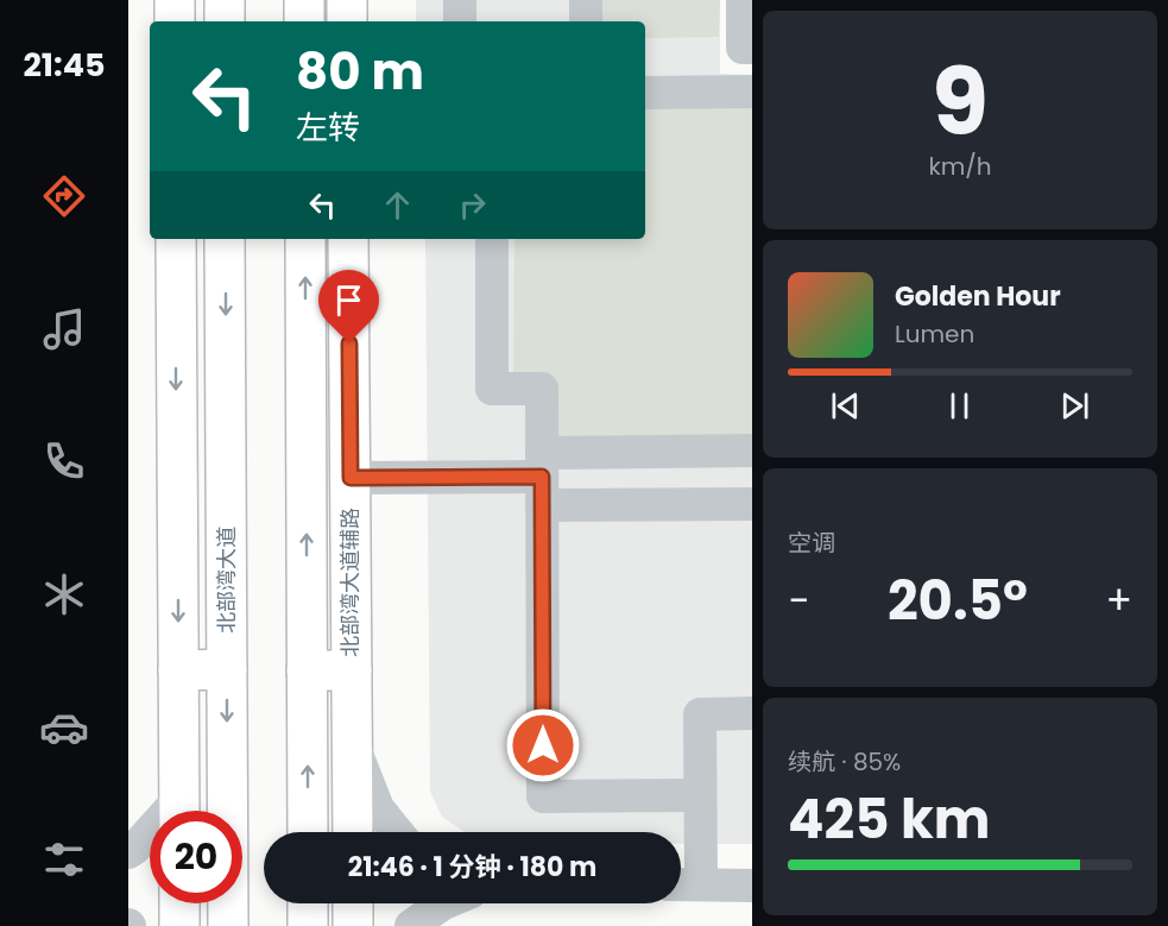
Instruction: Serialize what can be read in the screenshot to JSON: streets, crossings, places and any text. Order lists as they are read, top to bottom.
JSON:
{
  "streets": {
    "main road": ["北部湾大道", "北部湾大道辅路"]
  },
  "page": {
    "tabs": "21:45",
    "tile": [
      ["9", "km/h"],
      "空调",
      ["续航 · 85%", "425 km"]
    ],
    "turn": ["80 m", "左转"],
    "song": ["Golden Hour", "Lumen"],
    "heat": ["−", "20.5°", "+"],
    "limit": "20",
    "trip": "21:46 · 1 分钟 · 180 m"
  }
}
